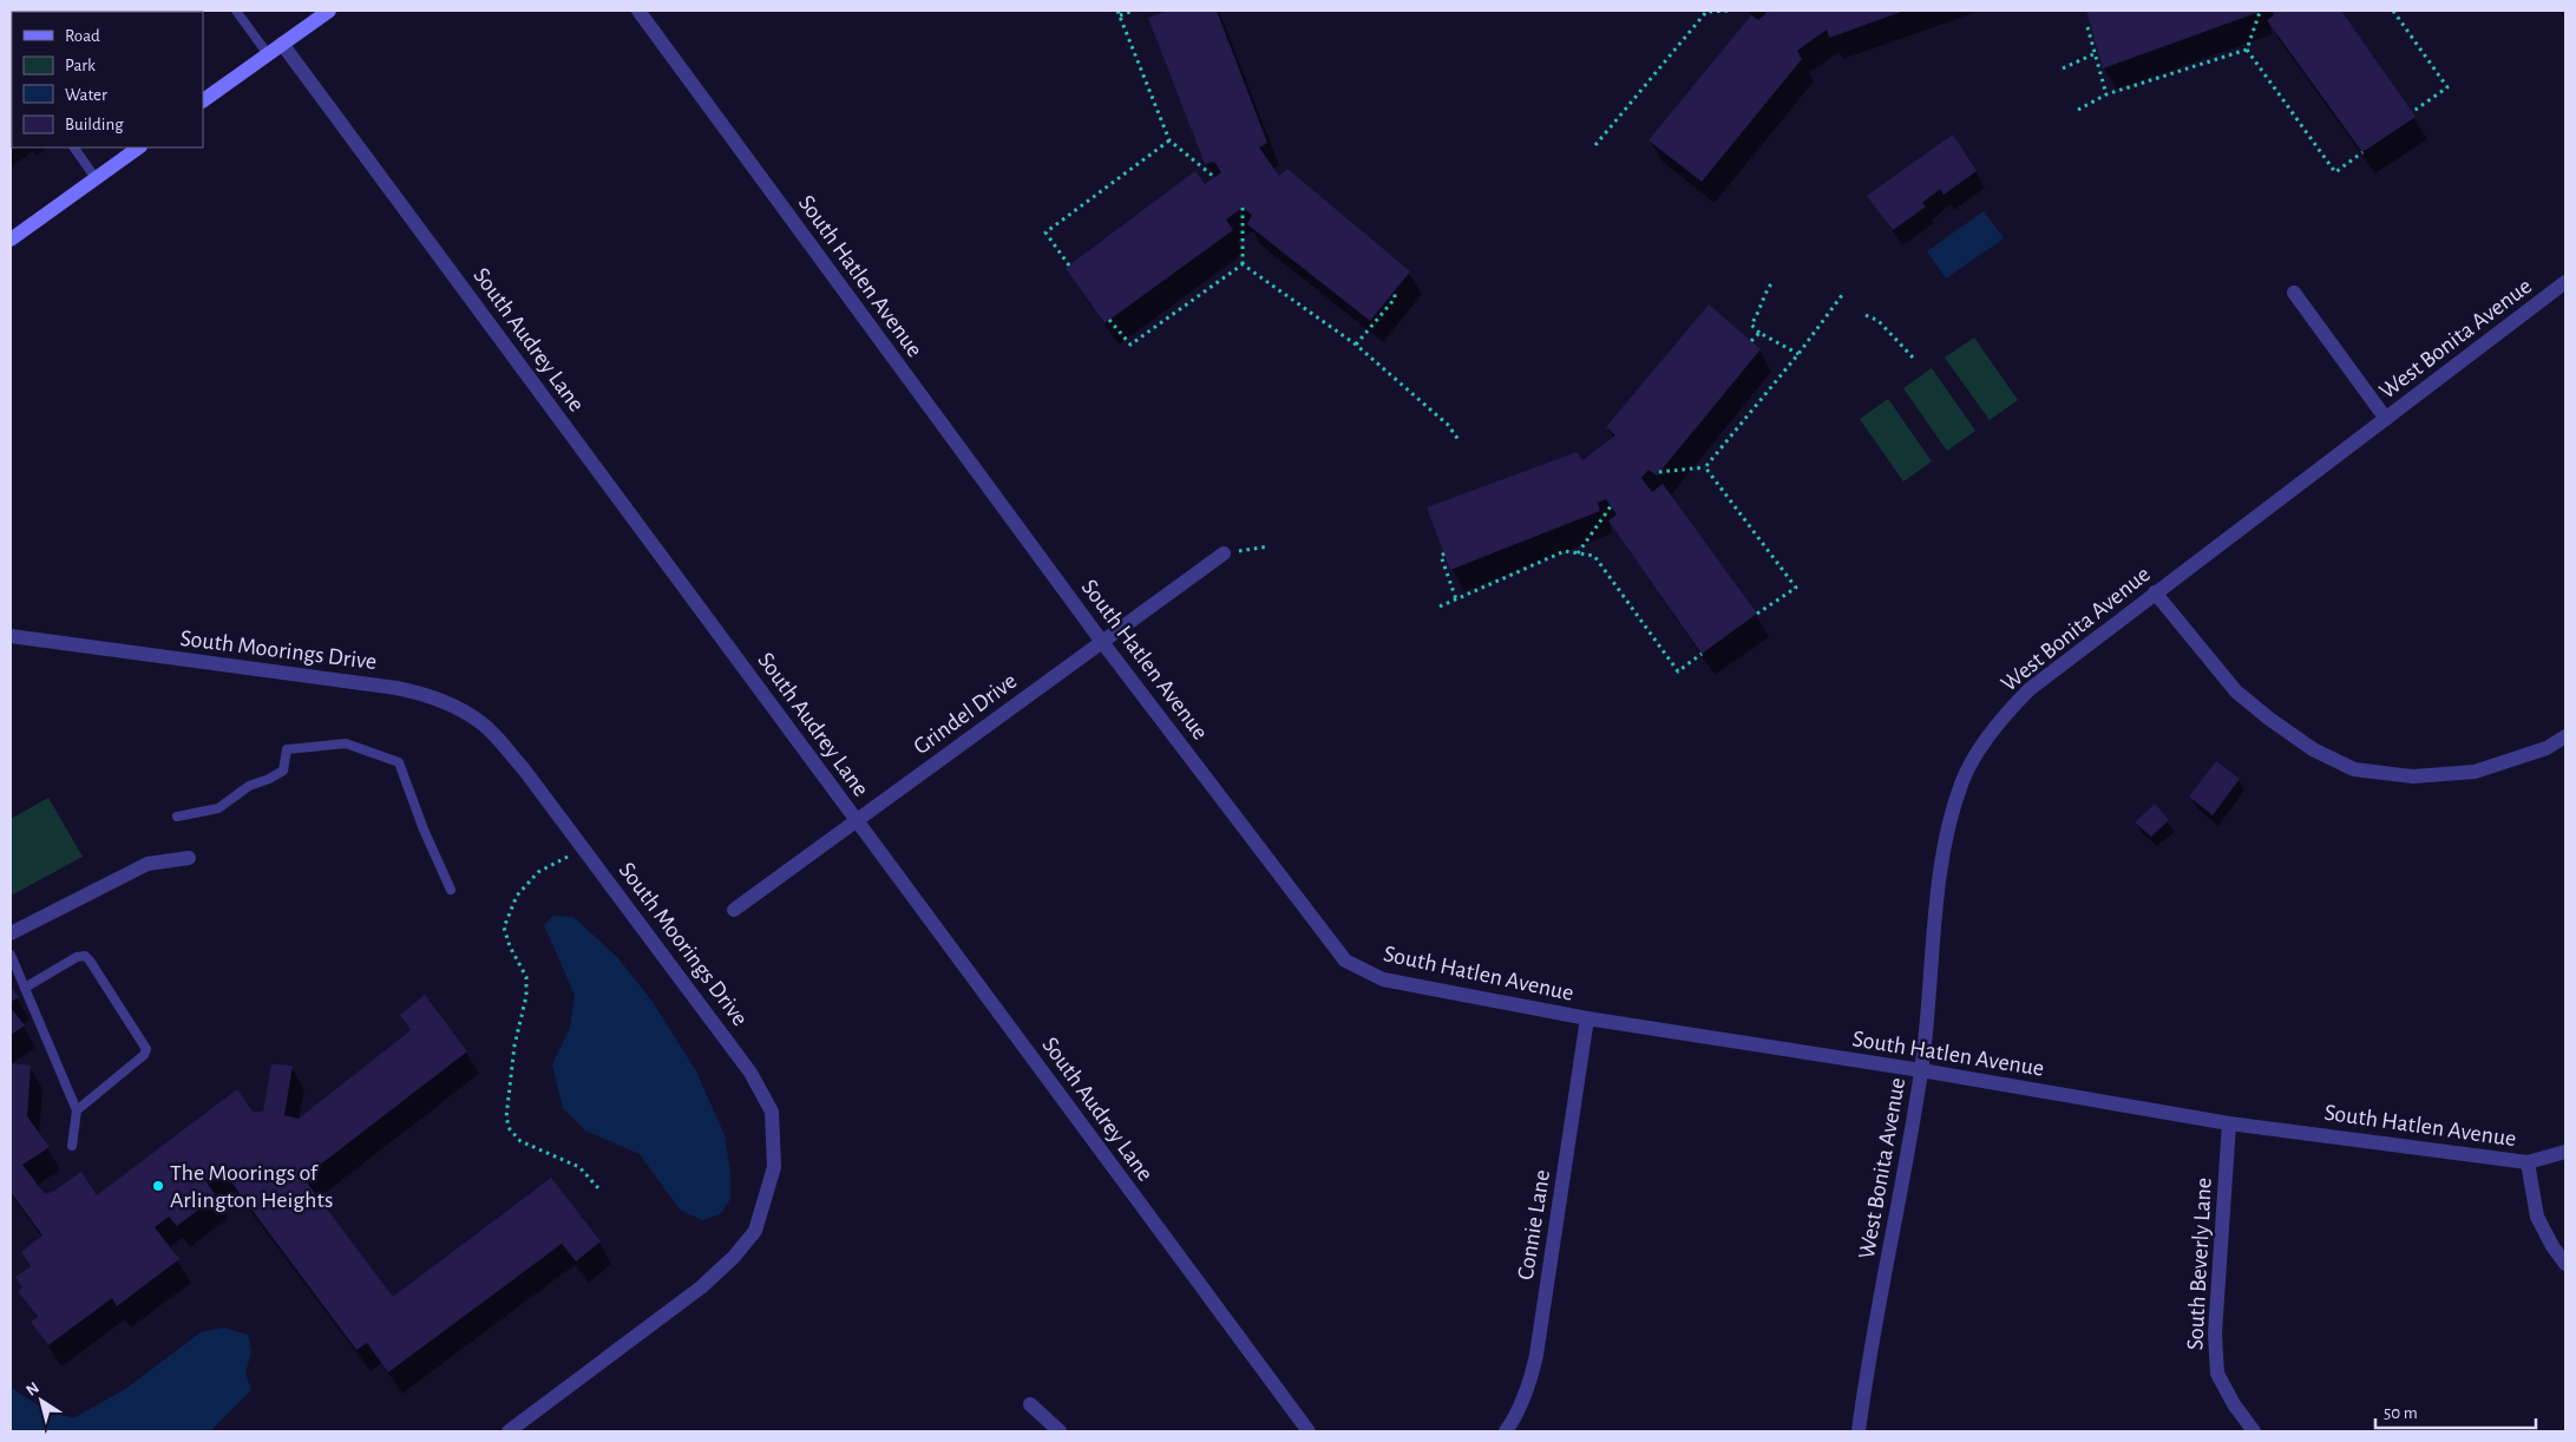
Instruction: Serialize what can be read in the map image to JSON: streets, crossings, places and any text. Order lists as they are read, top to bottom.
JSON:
{
  "streets": {
    "street": [
      "South Hatlen Avenue",
      "West Bonita Avenue",
      "South Audrey Lane",
      "South Moorings Drive",
      "Grindel Drive",
      "Connie Lane",
      "South Beverly Lane"
    ]
  },
  "crossings": [
    ["South Hatlen Avenue", "West Bonita Avenue"],
    ["South Hatlen Avenue", "Grindel Drive"],
    ["South Hatlen Avenue", "Connie Lane"],
    ["South Hatlen Avenue", "South Beverly Lane"],
    ["South Audrey Lane", "Grindel Drive"]
  ],
  "places": ["The Moorings of Arlington Heights"],
  "legend": [
    "Road",
    "Park",
    "Water",
    "Building"
  ],
  "scale_bar": "50 m",
  "north": "top left"
}
